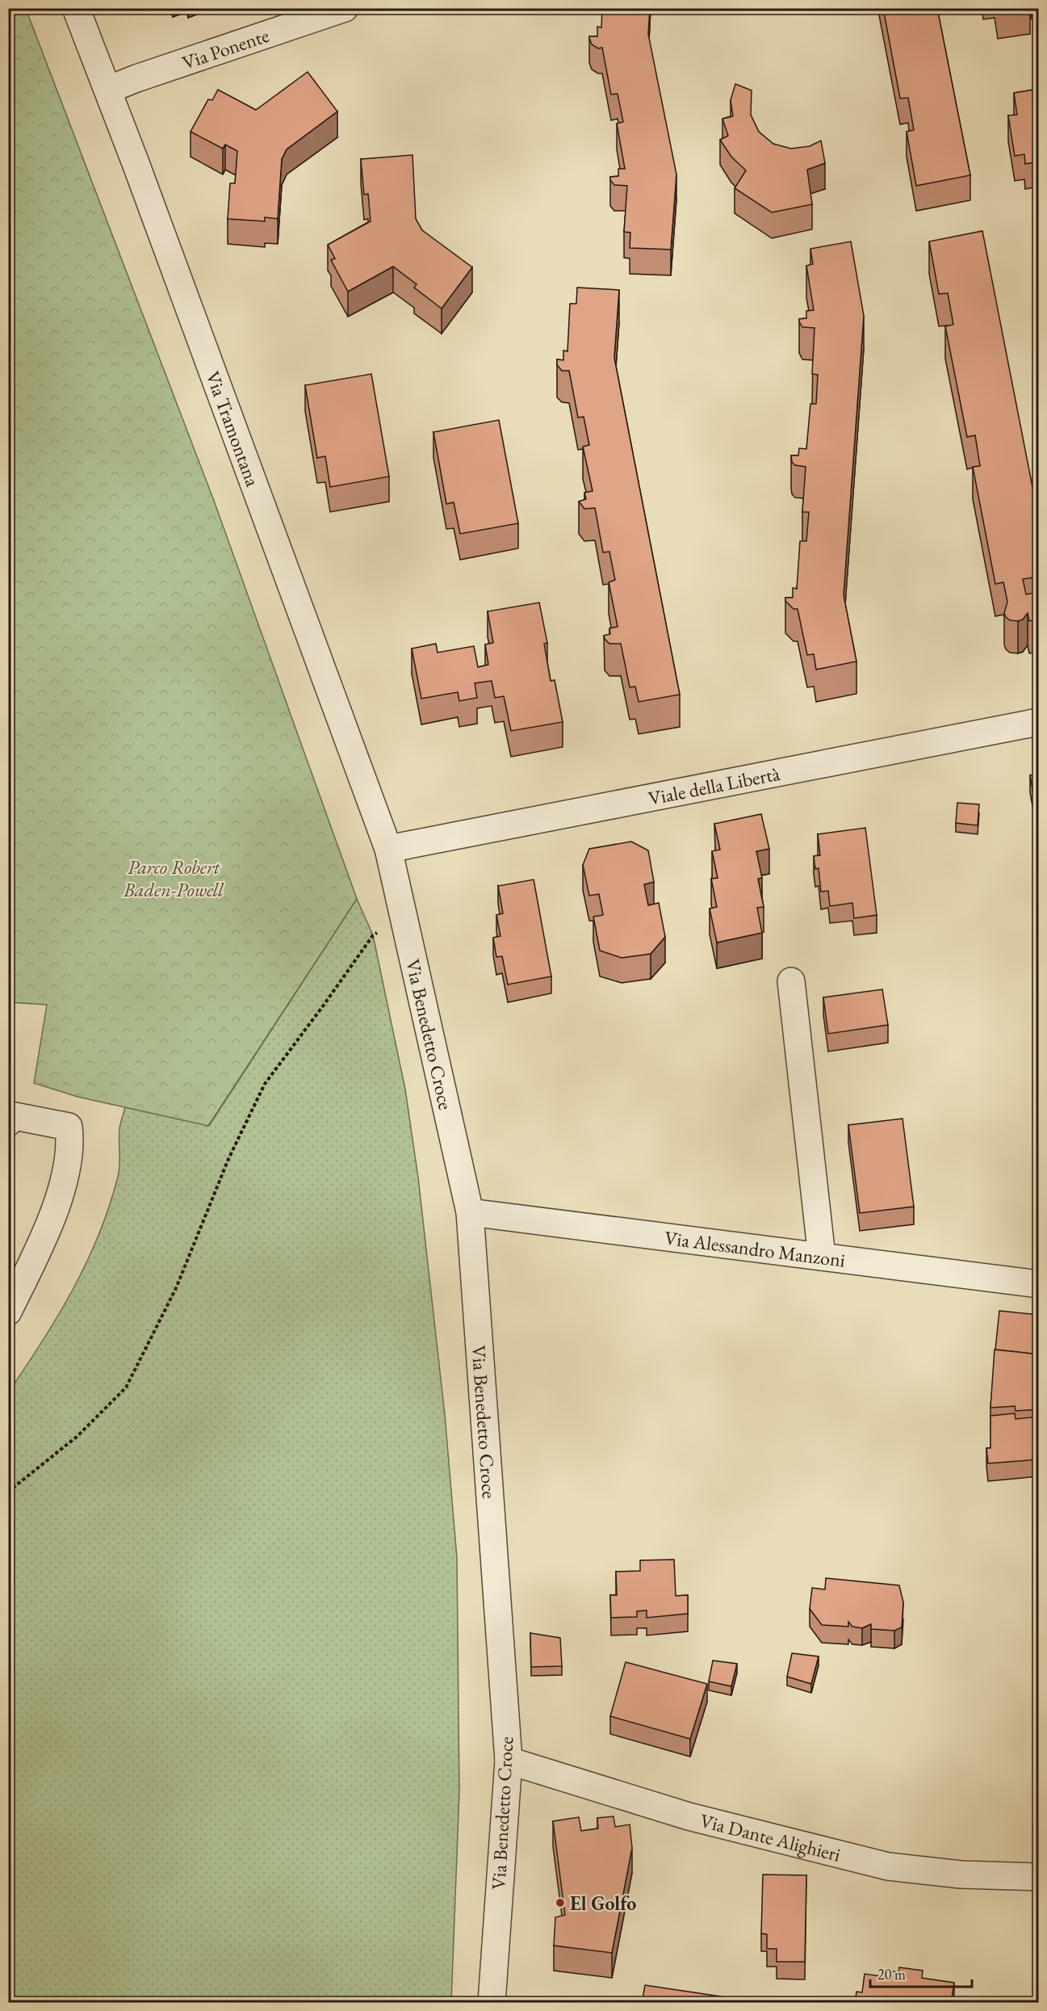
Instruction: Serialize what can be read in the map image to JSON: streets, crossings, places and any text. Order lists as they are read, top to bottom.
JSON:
{
  "streets": {
    "street": [
      "Via Ponente",
      "Via Tramontana",
      "Viale della Libertà",
      "Via Benedetto Croce",
      "Via Alessandro Manzoni",
      "Via Dante Alighieri"
    ]
  },
  "crossings": [
    ["Via Ponente", "Via Tramontana"],
    ["Via Tramontana", "Viale della Libertà"],
    ["Via Tramontana", "Via Benedetto Croce"],
    ["Viale della Libertà", "Via Benedetto Croce"],
    ["Via Benedetto Croce", "Via Alessandro Manzoni"],
    ["Via Benedetto Croce", "Via Dante Alighieri"]
  ],
  "parks": ["Parco Robert Baden-Powell"],
  "places": ["El Golfo"],
  "scale_bar": "20 m"
}
